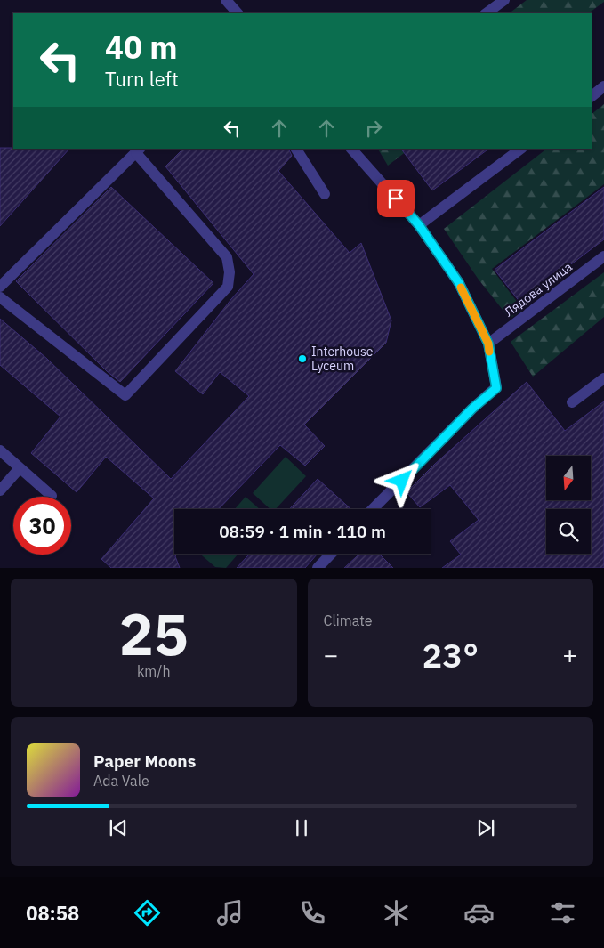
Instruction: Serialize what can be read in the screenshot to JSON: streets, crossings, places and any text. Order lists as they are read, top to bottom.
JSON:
{
  "streets": {
    "street": ["Лядова улица"]
  },
  "places": ["Interhouse Lyceum"],
  "north": "bottom",
  "page": {
    "turn": ["40 m", "Turn left"],
    "limit": "30",
    "trip": "08:59 · 1 min · 110 m",
    "tile": [
      ["25", "km/h"],
      "Climate"
    ],
    "heat": ["−", "23°", "+"],
    "song": ["Paper Moons", "Ada Vale"],
    "tabs": "08:58"
  }
}
